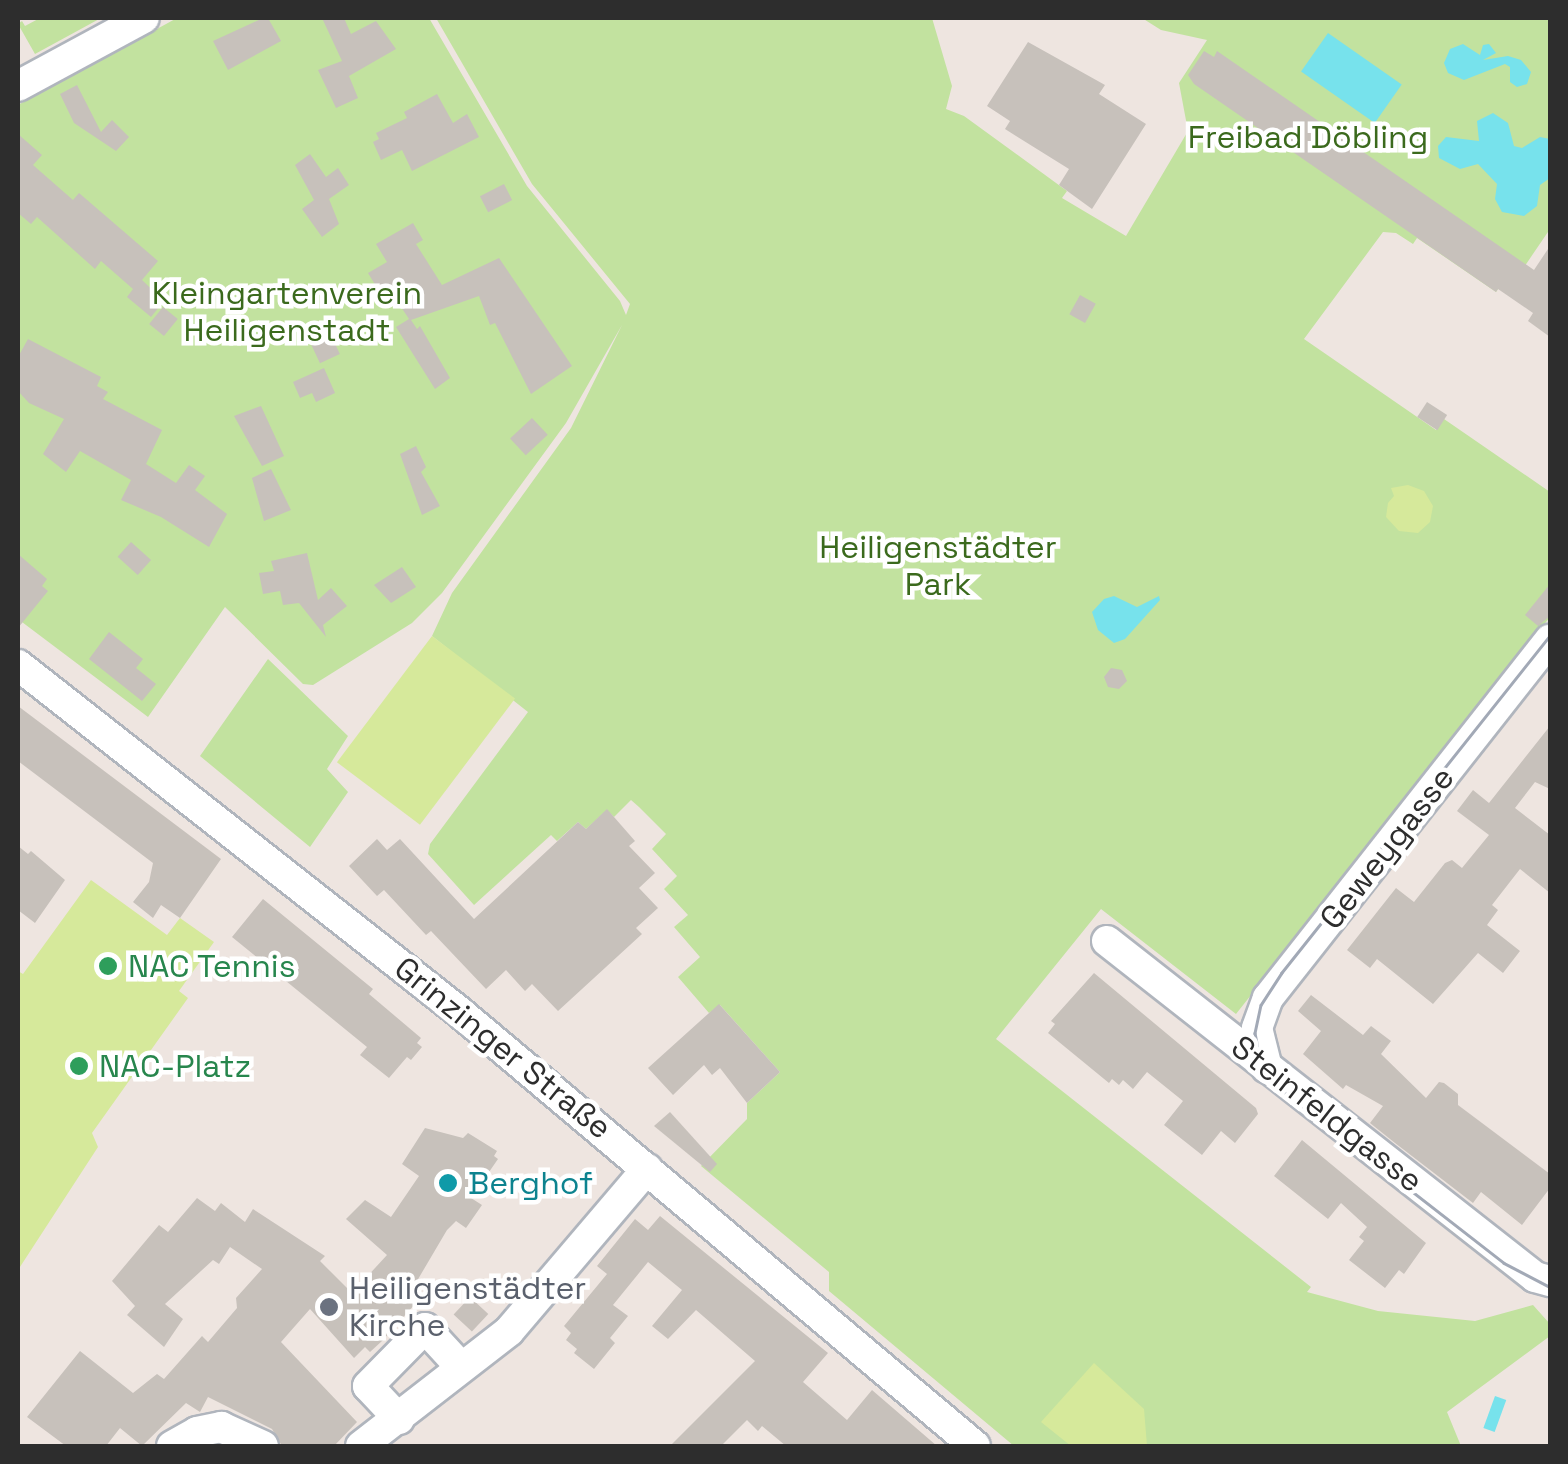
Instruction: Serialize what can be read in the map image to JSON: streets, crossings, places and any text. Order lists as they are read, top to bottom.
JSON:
{
  "streets": {
    "street": ["Geweygasse", "Grinzinger Straße", "Steinfeldgasse"]
  },
  "crossings": [
    ["Geweygasse", "Steinfeldgasse"]
  ],
  "parks": ["Freibad Döbling", "Kleingartenverein Heiligenstadt", "Heiligenstädter Park"],
  "places": [
    "NAC Tennis",
    "NAC-Platz",
    "Berghof",
    "Heiligenstädter Kirche"
  ]
}
